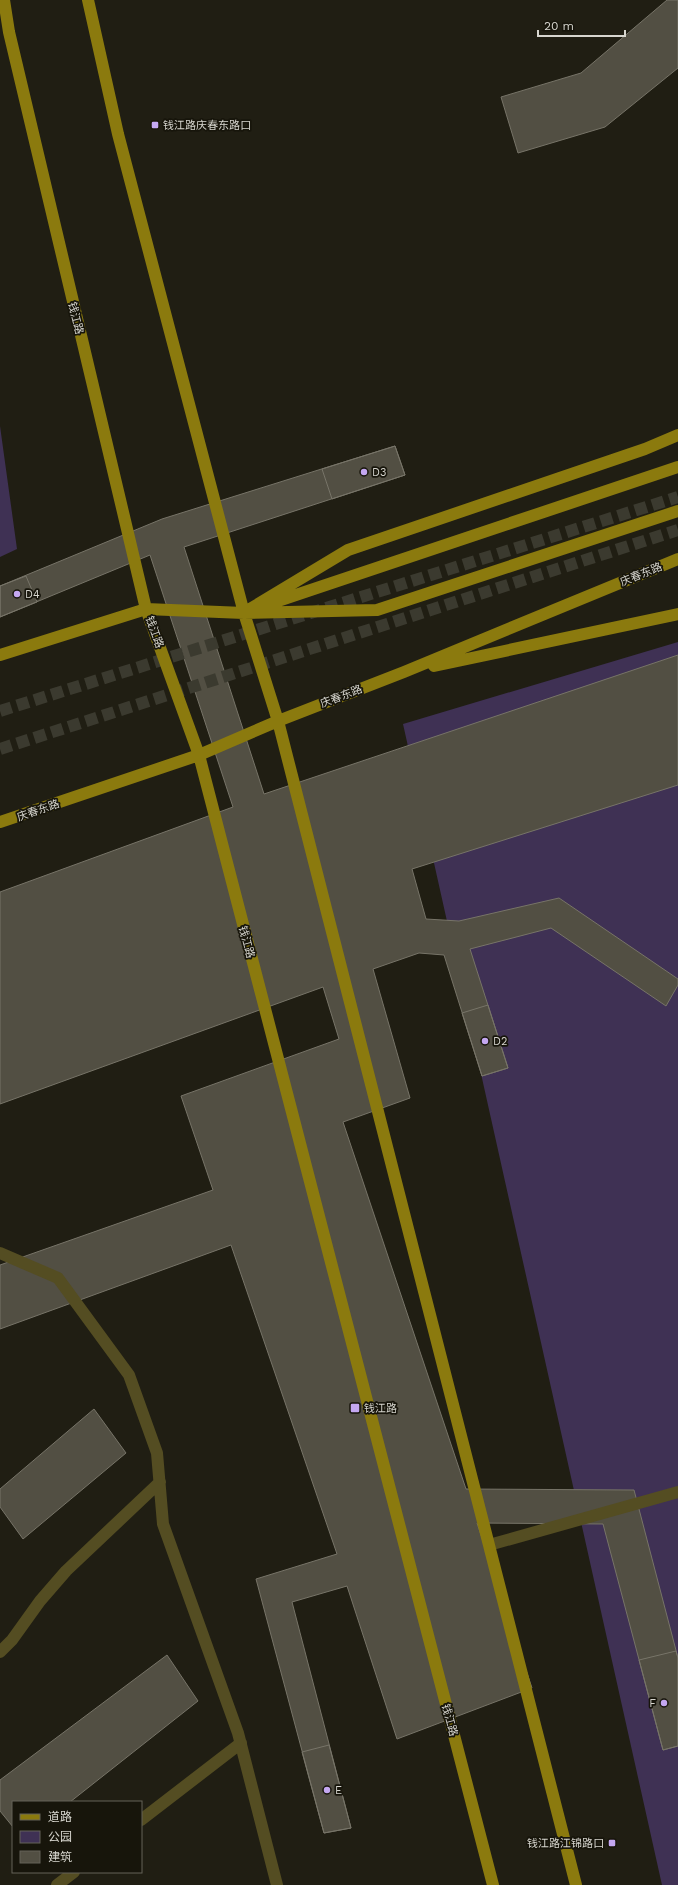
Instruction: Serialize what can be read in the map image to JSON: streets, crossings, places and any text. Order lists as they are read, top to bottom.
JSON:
{
  "streets": {
    "main road": ["钱江路", "庆春东路"]
  },
  "crossings": [
    ["钱江路", "庆春东路"]
  ],
  "places": {
    "transit": ["钱江路庆春东路口", "钱江路", "钱江路江锦路口"],
    "other": [
      "D3",
      "D4",
      "D2",
      "F",
      "E"
    ]
  },
  "legend": ["道路", "公园", "建筑"],
  "scale_bar": "20 m"
}
